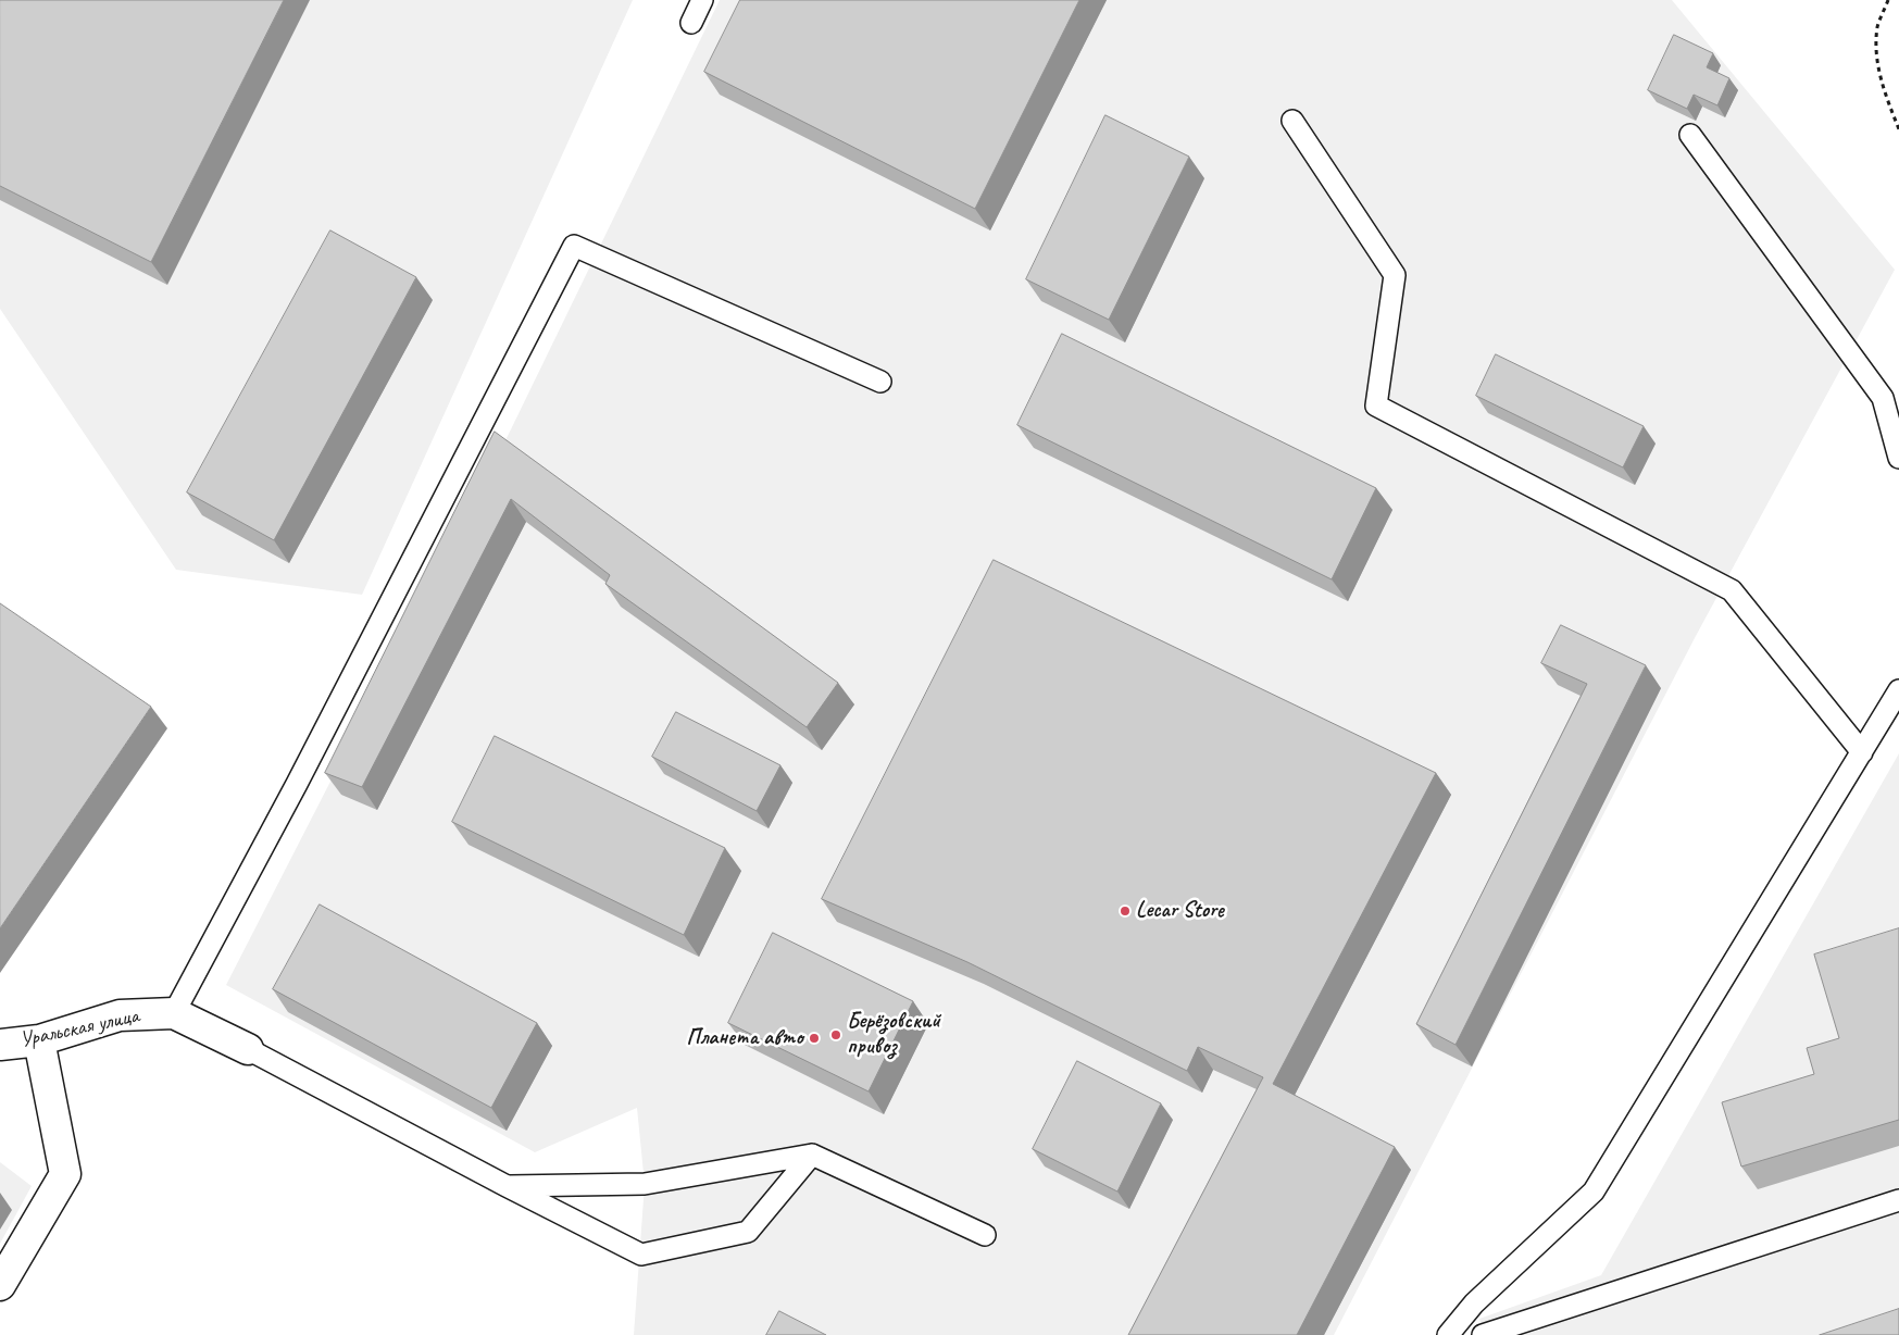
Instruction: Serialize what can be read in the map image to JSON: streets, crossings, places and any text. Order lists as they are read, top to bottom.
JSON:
{
  "streets": {
    "street": ["Уральская улица"]
  },
  "places": ["Lecar Store", "Берёзовский привоз", "Планета авто"]
}
